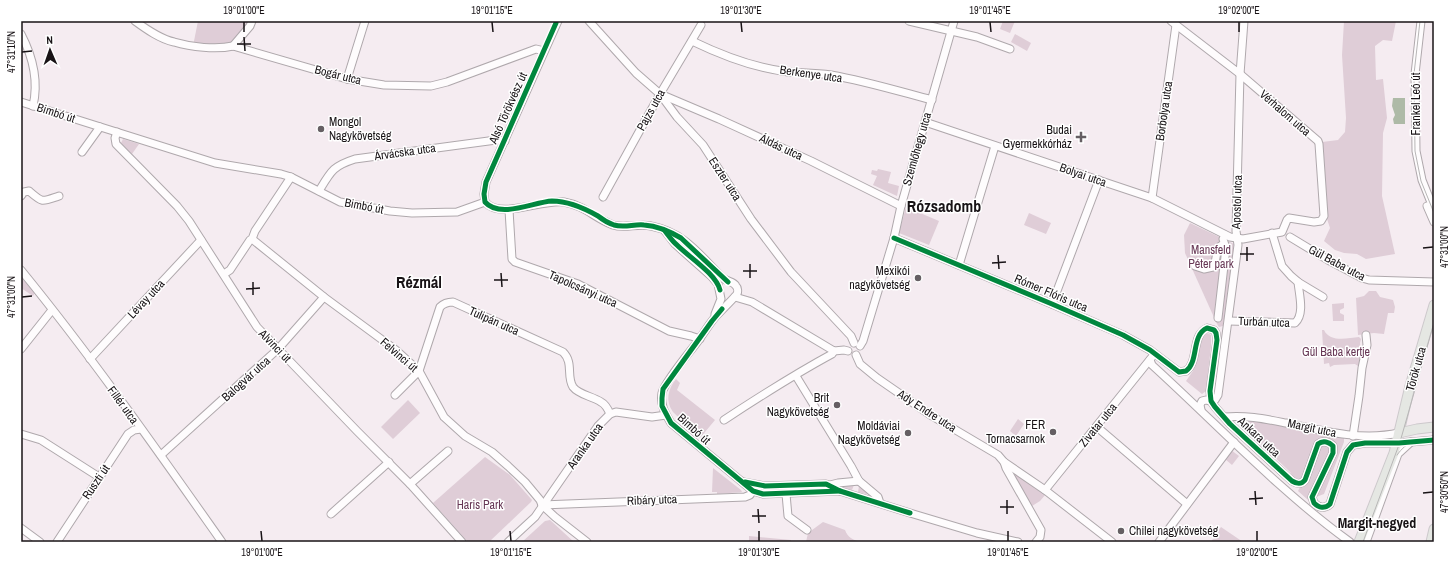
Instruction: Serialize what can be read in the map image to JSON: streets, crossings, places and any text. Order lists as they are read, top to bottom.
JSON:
{
  "streets": {
    "main road": ["Török utca"],
    "street": [
      "Berkenye utca",
      "Bogár utca",
      "Frankel Leó út",
      "Alsó Törökvész út",
      "Pajzs utca",
      "Borbolya utca",
      "Bimbó út",
      "Vérhalom utca",
      "Áldás utca",
      "Szemlőhegy utca",
      "Árvácska utca",
      "Bolyai utca",
      "Eszter utca",
      "Apostol utca",
      "Gül Baba utca",
      "Tapolcsányi utca",
      "Rómer Flóris utca",
      "Lévay utca",
      "Tulipán utca",
      "Turbán utca",
      "Alvinci út",
      "Felvinci út",
      "Balogvár utca",
      "Fillér utca",
      "Ady Endre utca",
      "Zivatar utca",
      "Margit utca",
      "Ankara utca",
      "Aranka utca",
      "Ruszti út",
      "Ribáry utca"
    ]
  },
  "crossings": [
    ["Berkenye utca", "Pajzs utca"],
    ["Berkenye utca", "Szemlőhegy utca"],
    ["Bogár utca", "Alsó Törökvész út"],
    ["Alsó Törökvész út", "Bimbó út"],
    ["Alsó Törökvész út", "Árvácska utca"],
    ["Pajzs utca", "Áldás utca"],
    ["Pajzs utca", "Eszter utca"],
    ["Borbolya utca", "Vérhalom utca"],
    ["Borbolya utca", "Bolyai utca"],
    ["Bimbó út", "Árvácska utca"],
    ["Bimbó út", "Tapolcsányi utca"],
    ["Bimbó út", "Alvinci út"],
    ["Bimbó út", "Aranka utca"],
    ["Bimbó út", "Ribáry utca"],
    ["Vérhalom utca", "Bolyai utca"],
    ["Vérhalom utca", "Apostol utca"],
    ["Áldás utca", "Szemlőhegy utca"],
    ["Áldás utca", "Eszter utca"],
    ["Szemlőhegy utca", "Bolyai utca"],
    ["Szemlőhegy utca", "Eszter utca"],
    ["Szemlőhegy utca", "Rómer Flóris utca"],
    ["Szemlőhegy utca", "Ady Endre utca"],
    ["Bolyai utca", "Apostol utca"],
    ["Eszter utca", "Ady Endre utca"],
    ["Apostol utca", "Rómer Flóris utca"],
    ["Apostol utca", "Turbán utca"],
    ["Apostol utca", "Ankara utca"],
    ["Rómer Flóris utca", "Ankara utca"],
    ["Lévay utca", "Alvinci út"],
    ["Lévay utca", "Fillér utca"],
    ["Tulipán utca", "Felvinci út"],
    ["Tulipán utca", "Aranka utca"],
    ["Alvinci út", "Balogvár utca"],
    ["Felvinci út", "Balogvár utca"],
    ["Felvinci út", "Aranka utca"],
    ["Felvinci út", "Ribáry utca"],
    ["Török utca", "Margit utca"],
    ["Török utca", "Ankara utca"],
    ["Balogvár utca", "Fillér utca"],
    ["Fillér utca", "Ruszti út"],
    ["Ady Endre utca", "Zivatar utca"],
    ["Margit utca", "Ankara utca"],
    ["Aranka utca", "Ribáry utca"]
  ],
  "districts": ["Rózsadomb", "Rézmál", "Margit-negyed"],
  "parks": ["Mansfeld Péter park", "Gül Baba kertje", "Haris Park"],
  "places": {
    "other": [
      "Mongol Nagykövetség",
      "Mexikói nagykövetség",
      "Brit Nagykövetség",
      "FER Tornacsarnok",
      "Moldáviai Nagykövetség",
      "Chilei nagykövetség"
    ],
    "health": ["Budai Gyermekkórház"]
  },
  "north": "top",
  "coordinates": [
    "19°01'00\"E",
    "19°01'15\"E",
    "19°01'30\"E",
    "19°01'45\"E",
    "19°02'00\"E",
    "47°31'10\"N",
    "47°31'00\"N",
    "47°30'50\"N"
  ]
}
